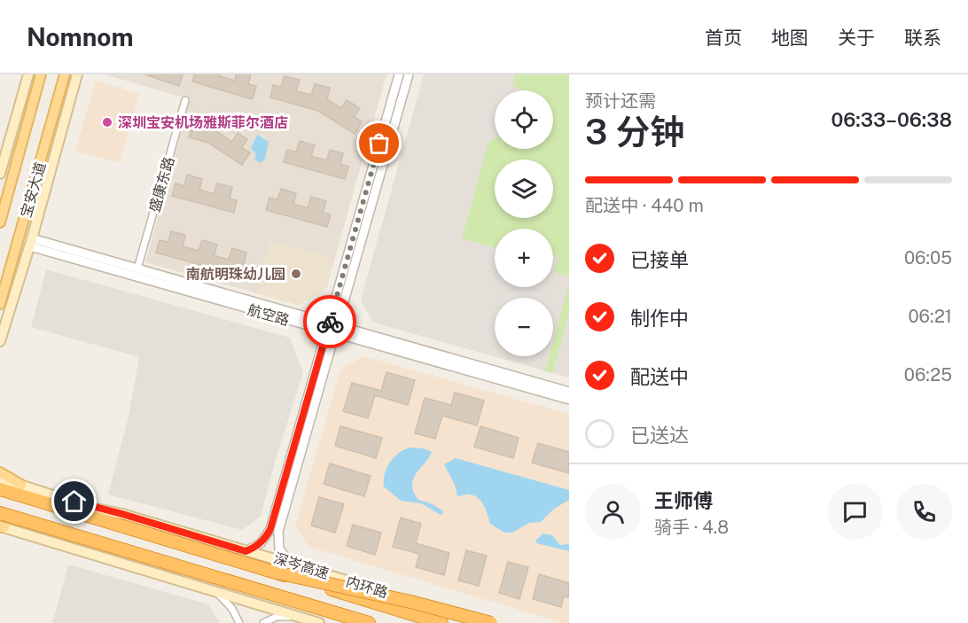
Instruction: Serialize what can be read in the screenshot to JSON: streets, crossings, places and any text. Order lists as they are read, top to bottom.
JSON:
{
  "streets": {
    "highway": ["深岑高速"],
    "main road": ["宝安大道", "内环路"],
    "street": ["盛康东路", "航空路"]
  },
  "crossings": [
    ["盛康东路", "航空路"]
  ],
  "places": ["深圳宝安机场雅斯菲尔酒店", "南航明珠幼儿园"],
  "page": {
    "header": "Nomnom",
    "nav": [
      "首页",
      "地图",
      "关于",
      "联系"
    ],
    "heading": ["3 分钟", "预计还需", "06:33–06:38"],
    "panel": ["王师傅", "骑手 · 4.8"],
    "map_buttons": ["+", "−"],
    "bar": "配送中 · 440 m",
    "list": [
      ["已接单", "06:05"],
      ["制作中", "06:21"],
      ["配送中", "06:25"],
      "已送达"
    ]
  }
}
